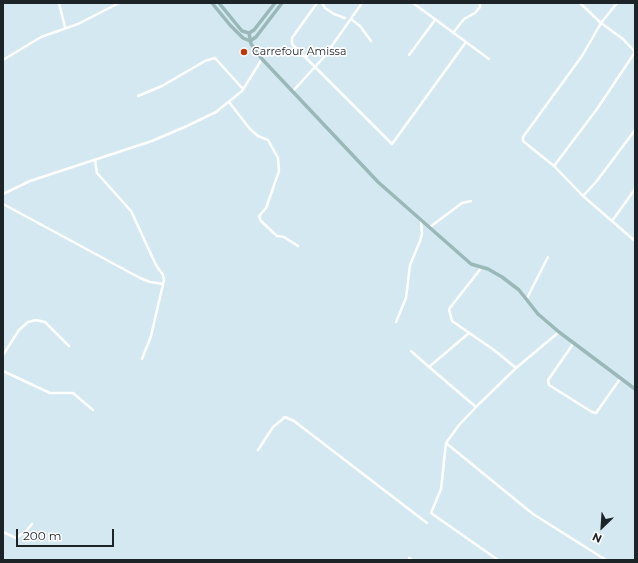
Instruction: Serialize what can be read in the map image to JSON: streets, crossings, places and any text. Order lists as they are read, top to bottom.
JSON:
{
  "places": ["Carrefour Amissa"],
  "scale_bar": "200 m",
  "north": "bottom left"
}
